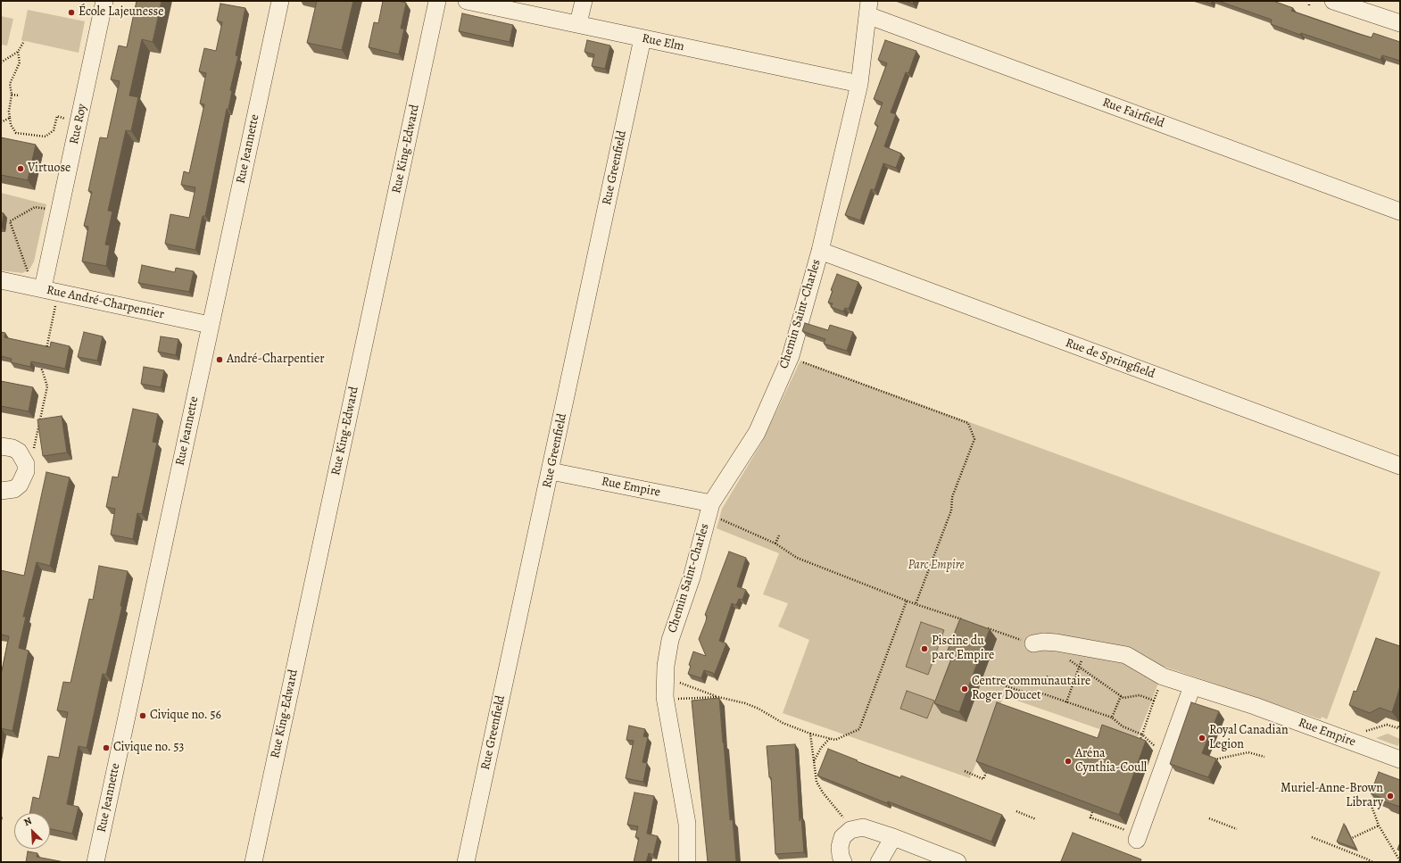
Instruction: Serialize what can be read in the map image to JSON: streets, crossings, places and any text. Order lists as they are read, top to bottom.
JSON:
{
  "streets": {
    "street": [
      "Rue Elm",
      "Rue Fairfield",
      "Rue Roy",
      "Rue Jeannette",
      "Rue King-Edward",
      "Rue Greenfield",
      "Rue André-Charpentier",
      "Chemin Saint-Charles",
      "Rue de Springfield",
      "Rue Empire"
    ]
  },
  "crossings": [
    ["Rue Elm", "Rue Greenfield"],
    ["Rue Elm", "Chemin Saint-Charles"],
    ["Rue Fairfield", "Chemin Saint-Charles"],
    ["Rue Roy", "Rue André-Charpentier"],
    ["Rue Jeannette", "Rue André-Charpentier"],
    ["Rue Greenfield", "Rue Empire"],
    ["Chemin Saint-Charles", "Rue de Springfield"],
    ["Chemin Saint-Charles", "Rue Empire"]
  ],
  "parks": ["Parc Empire"],
  "places": [
    "École Lajeunesse",
    "Virtuose",
    "André-Charpentier",
    "Piscine du parc Empire",
    "Centre communautaire Roger Doucet",
    "Civique no. 56",
    "Royal Canadian Legion",
    "Civique no. 53",
    "Aréna Cynthia-Coull",
    "Muriel-Anne-Brown Library"
  ],
  "north": "top left"
}
